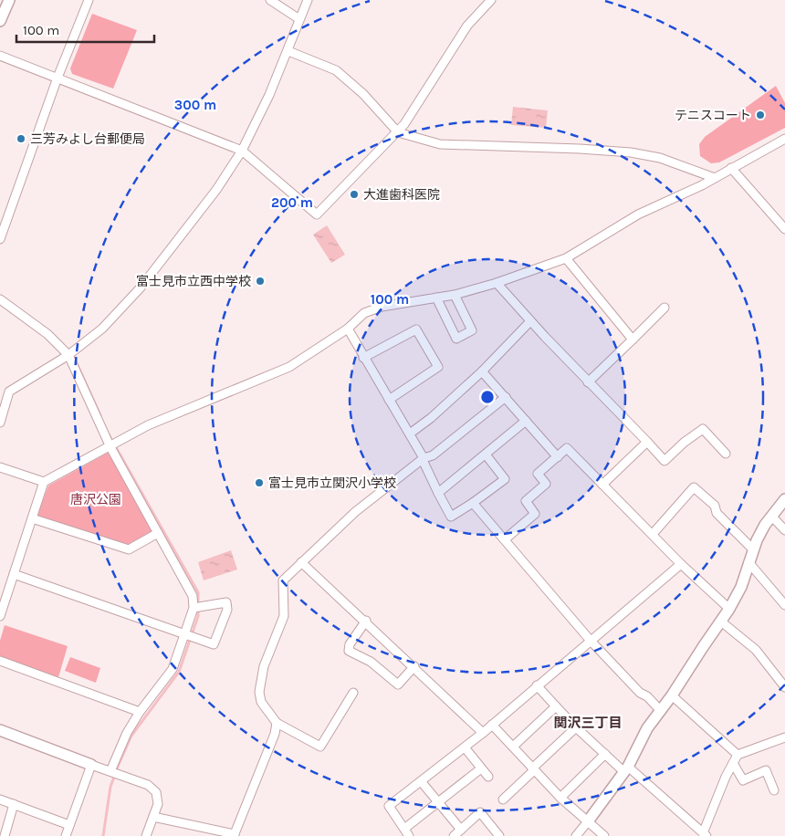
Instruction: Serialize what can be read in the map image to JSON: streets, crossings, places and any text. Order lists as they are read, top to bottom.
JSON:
{
  "districts": ["関沢三丁目"],
  "parks": ["唐沢公園"],
  "places": [
    "テニスコート",
    "三芳みよし台郵便局",
    "大進歯科医院",
    "富士見市立西中学校",
    "富士見市立関沢小学校"
  ],
  "scale_bar": "100 m",
  "rings": ["300 m", "200 m", "100 m"]
}
